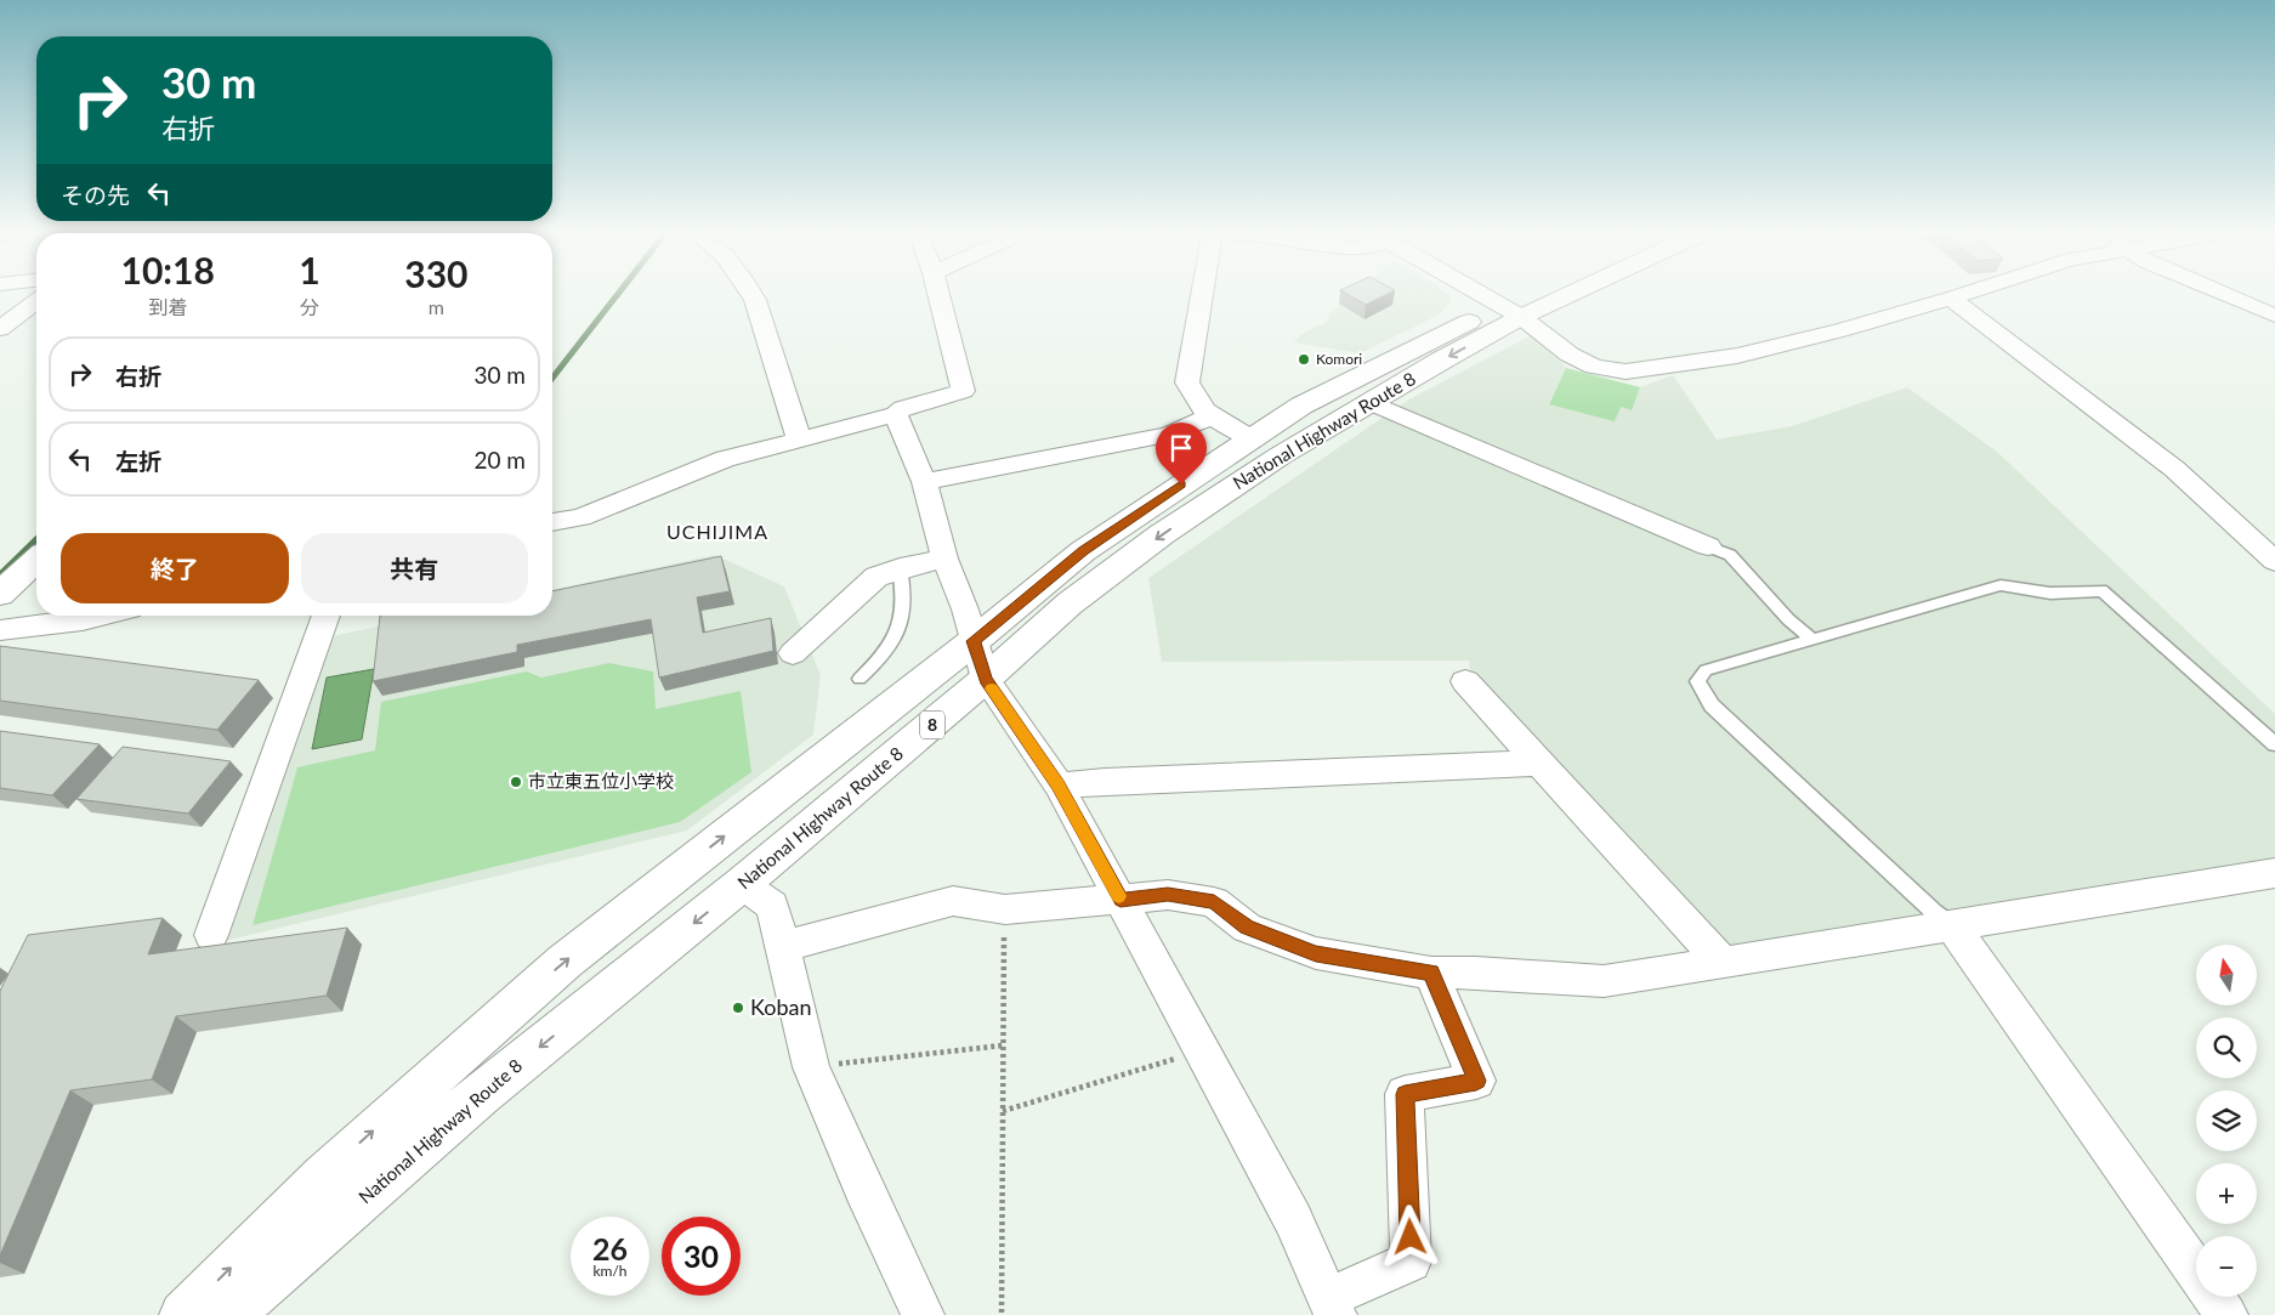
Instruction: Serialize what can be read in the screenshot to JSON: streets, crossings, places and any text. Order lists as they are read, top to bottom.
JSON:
{
  "streets": {
    "main road": ["National Highway Route 8", "8"]
  },
  "districts": ["UCHIJIMA"],
  "places": ["Komori", "市立東五位小学校", "Koban"],
  "north": "top",
  "page": {
    "turn": ["30 m", "右折"],
    "then": "その先",
    "eta": [
      "10:18",
      "到着",
      "1",
      "分",
      "330",
      "m"
    ],
    "list": [
      {
        "name": "右折",
        "value": "30 m"
      },
      {
        "name": "左折",
        "value": "20 m"
      }
    ],
    "buttons": ["終了", "共有"],
    "map_buttons": ["+", "−"],
    "speed": "26 km/h",
    "limit": "30"
  }
}
